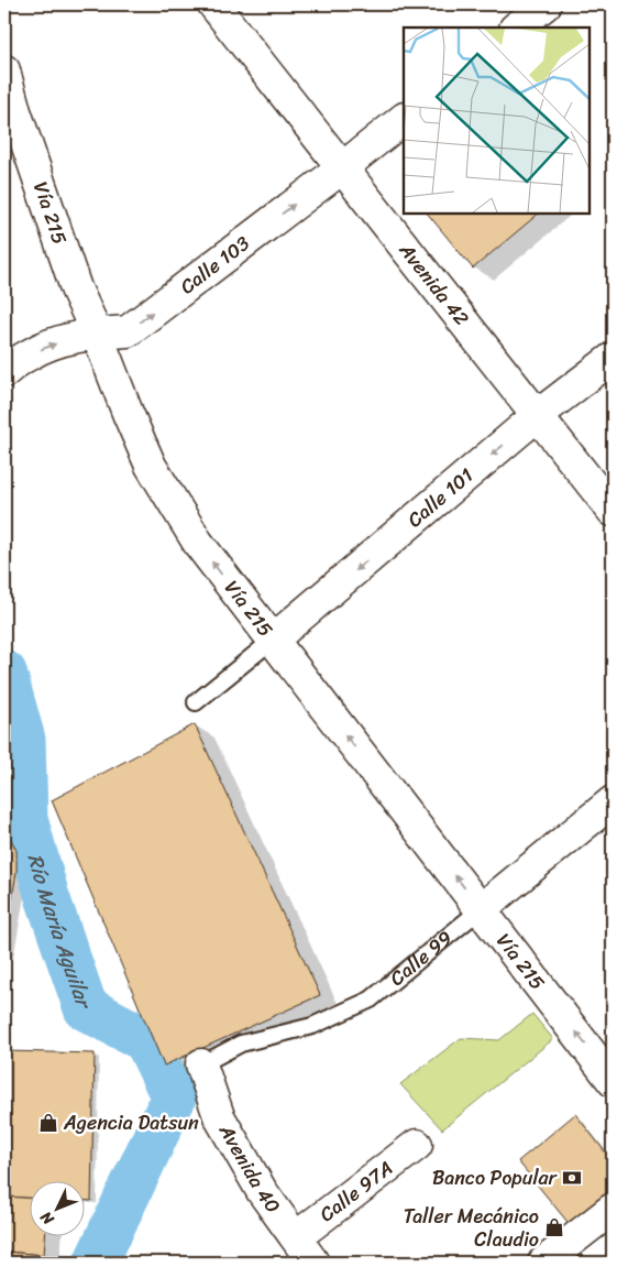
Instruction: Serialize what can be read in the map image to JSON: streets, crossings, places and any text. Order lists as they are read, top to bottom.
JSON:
{
  "streets": {
    "street": [
      "Vía 215",
      "Calle 103",
      "Avenida 42",
      "Calle 101",
      "Calle 99",
      "Avenida 40",
      "Calle 97A"
    ]
  },
  "crossings": [
    ["Vía 215", "Calle 103"],
    ["Vía 215", "Calle 101"],
    ["Vía 215", "Calle 99"],
    ["Calle 103", "Avenida 42"],
    ["Avenida 42", "Calle 101"],
    ["Calle 99", "Avenida 40"],
    ["Avenida 40", "Calle 97A"]
  ],
  "one_way": ["Vía 215", "Calle 103", "Calle 101"],
  "water": ["Río María Aguilar"],
  "places": {
    "shop": ["Agencia Datsun", "Taller Mecánico Claudio"],
    "bank": ["Banco Popular"]
  },
  "north": "bottom left"
}
